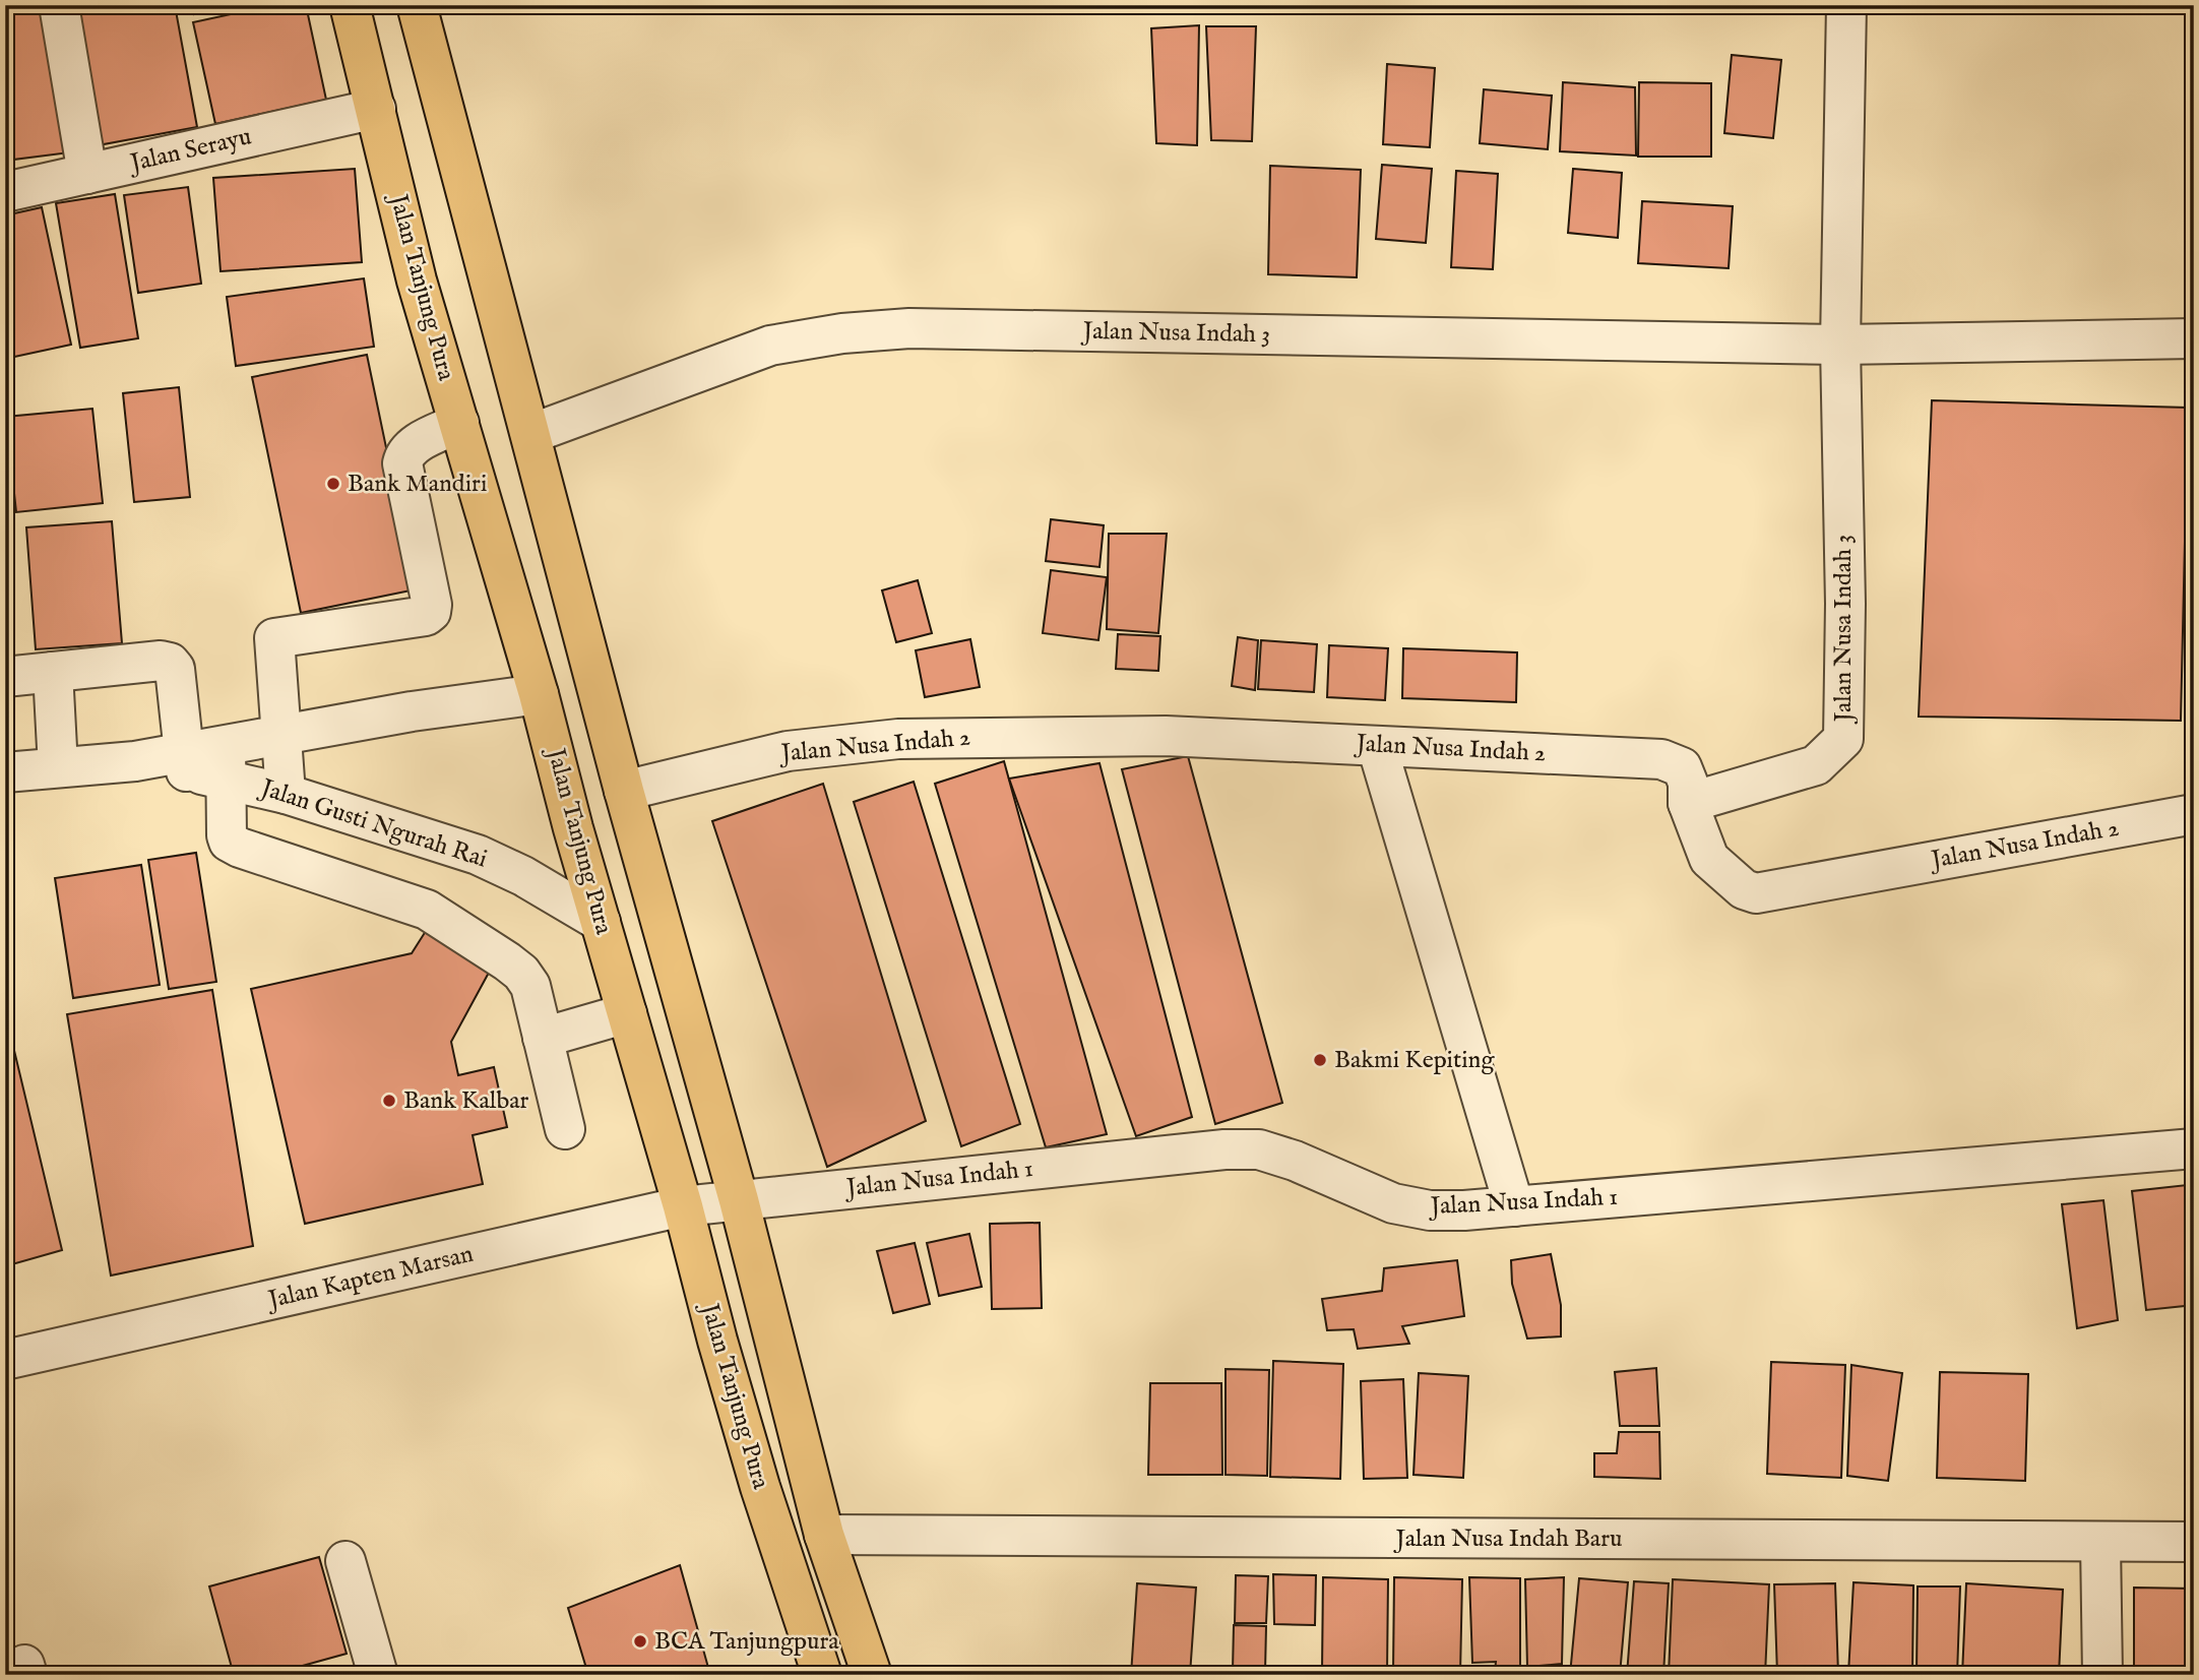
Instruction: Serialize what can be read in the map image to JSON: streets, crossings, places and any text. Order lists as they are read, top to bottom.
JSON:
{
  "streets": {
    "highway": ["Jalan Tanjung Pura"],
    "street": [
      "Jalan Serayu",
      "Jalan Nusa Indah 3",
      "Jalan Nusa Indah 2",
      "Jalan Gusti Ngurah Rai",
      "Jalan Nusa Indah 1",
      "Jalan Kapten Marsan",
      "Jalan Nusa Indah Baru"
    ]
  },
  "crossings": [
    ["Jalan Serayu", "Jalan Tanjung Pura"],
    ["Jalan Tanjung Pura", "Jalan Nusa Indah 3"],
    ["Jalan Tanjung Pura", "Jalan Nusa Indah 2"],
    ["Jalan Tanjung Pura", "Jalan Gusti Ngurah Rai"],
    ["Jalan Tanjung Pura", "Jalan Nusa Indah 1"],
    ["Jalan Tanjung Pura", "Jalan Kapten Marsan"],
    ["Jalan Tanjung Pura", "Jalan Nusa Indah Baru"],
    ["Jalan Nusa Indah 3", "Jalan Nusa Indah 2"],
    ["Jalan Nusa Indah 1", "Jalan Kapten Marsan"]
  ],
  "places": [
    "Bank Mandiri",
    "Bakmi Kepiting",
    "Bank Kalbar",
    "BCA Tanjungpura"
  ]
}
